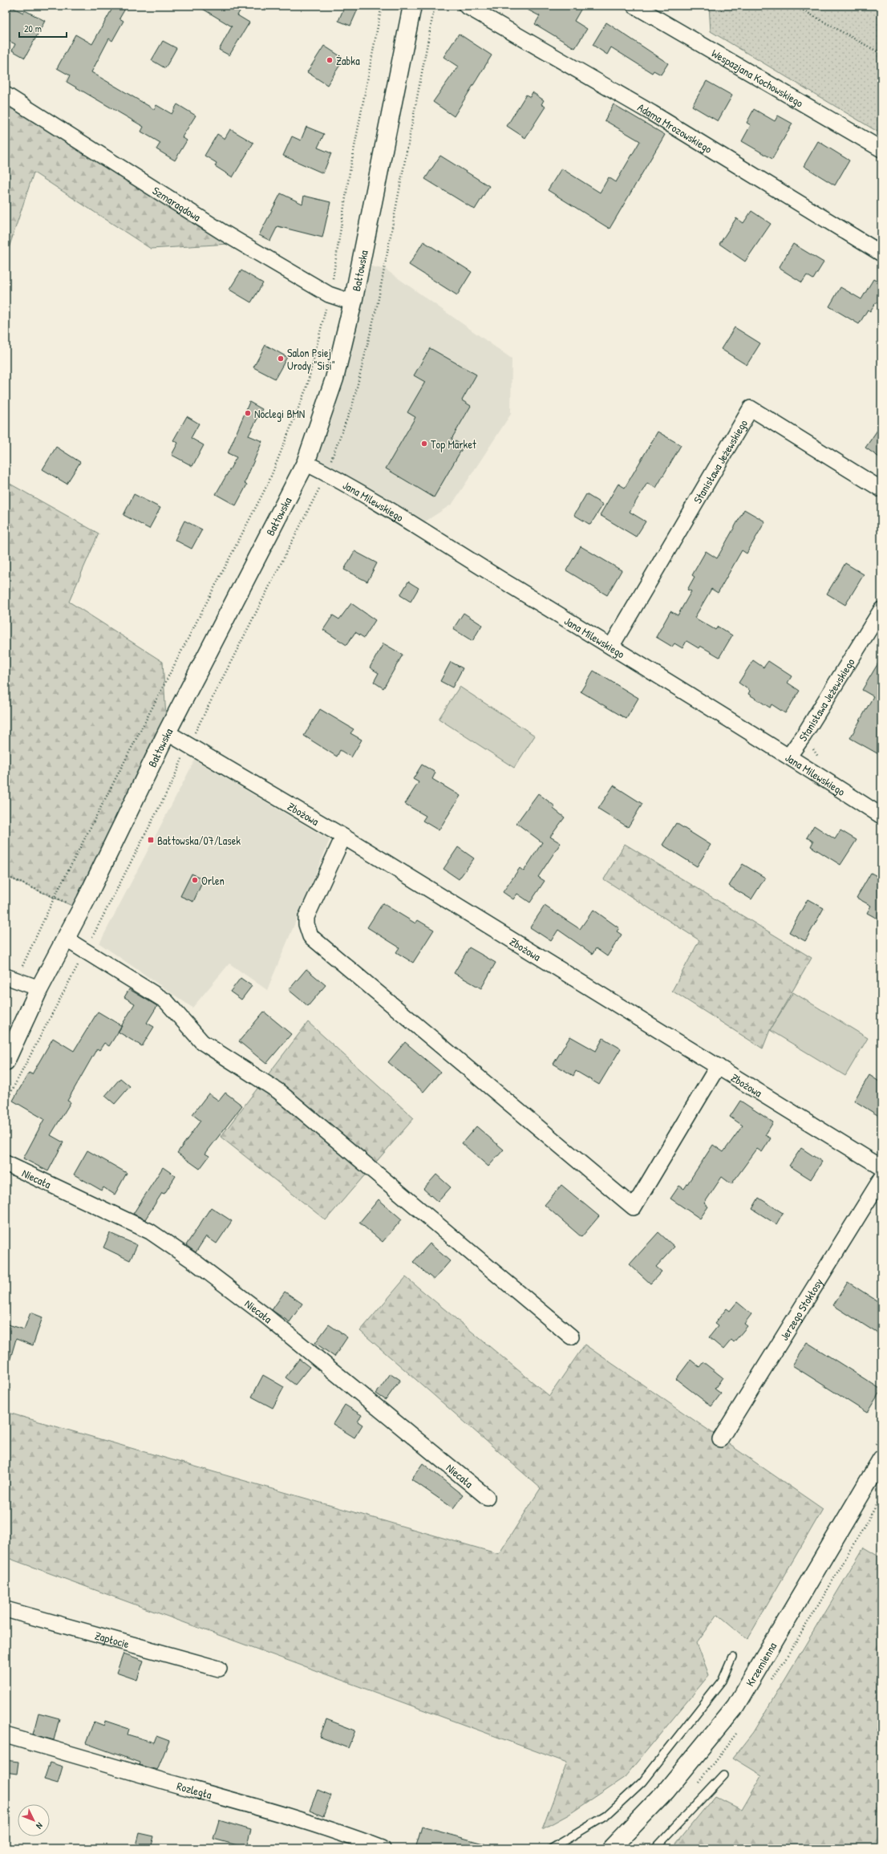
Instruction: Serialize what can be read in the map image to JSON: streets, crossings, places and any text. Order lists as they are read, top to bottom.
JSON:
{
  "streets": {
    "main road": ["Bałtowska", "Krzemienna"],
    "street": [
      "Wespazjana Kochowskiego",
      "Adama Mrozowskiego",
      "Szmaragdowa",
      "Stanisława Jeżewskiego",
      "Jana Milewskiego",
      "Zbożowa",
      "Niecała",
      "Jerzego Stokłosy",
      "Zapłocie",
      "Rozległa"
    ]
  },
  "crossings": [
    ["Szmaragdowa", "Bałtowska"],
    ["Bałtowska", "Jana Milewskiego"],
    ["Bałtowska", "Zbożowa"],
    ["Stanisława Jeżewskiego", "Jana Milewskiego"]
  ],
  "places": {
    "other": [
      "Żabka",
      "Salon Psiej Urody \"Sisi\"",
      "Noclegi BMN",
      "Top Market",
      "Orlen"
    ],
    "transit": ["Bałtowska/07/Lasek"]
  },
  "scale_bar": "20 m",
  "north": "bottom right"
}
